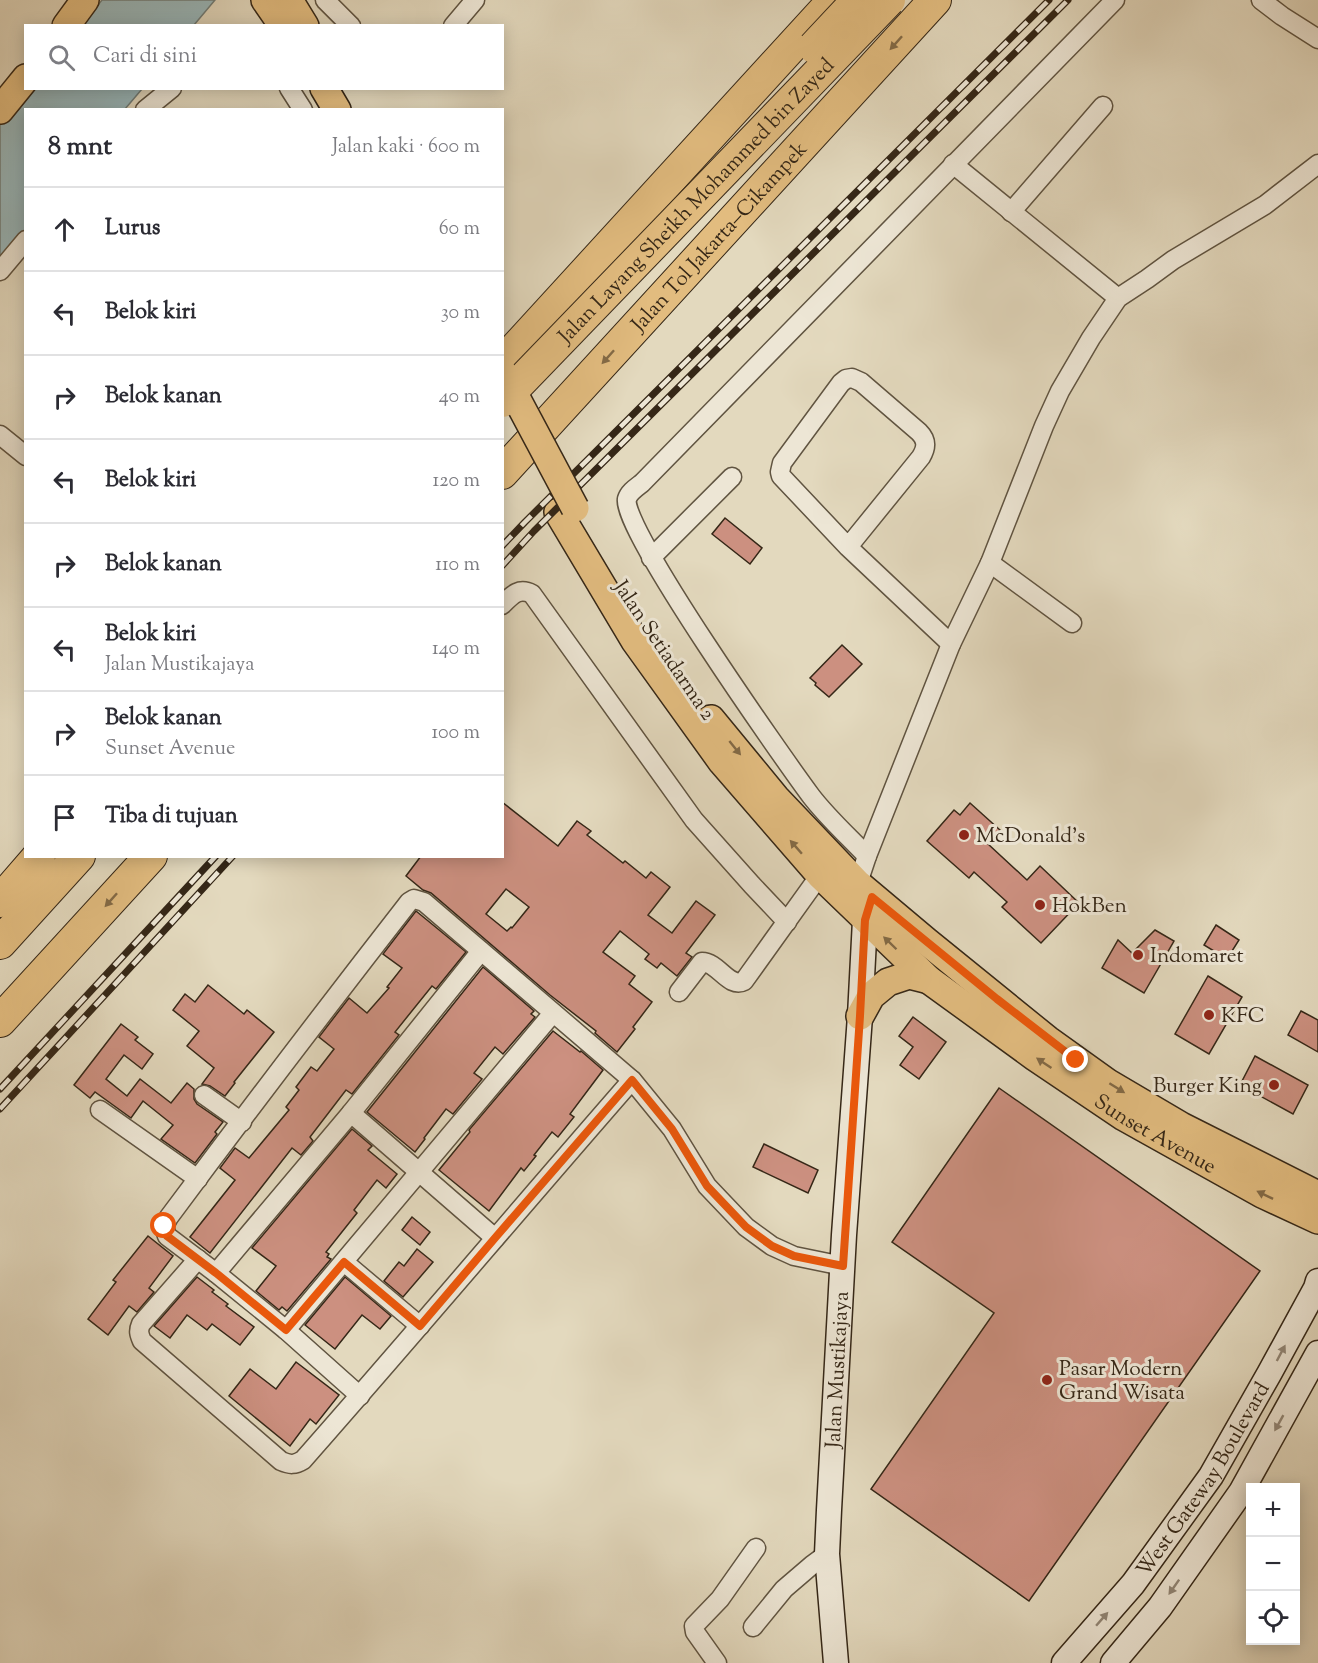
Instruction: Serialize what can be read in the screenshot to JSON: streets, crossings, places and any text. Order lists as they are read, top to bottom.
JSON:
{
  "streets": {
    "highway": ["Jalan Layang Sheikh Mohammed bin Zayed", "Jalan Tol Jakarta–Cikampek"],
    "main road": [
      "Jalan Setiadarma 2",
      "Sunset Avenue",
      "Jalan Mustikajaya",
      "West Gateway Boulevard"
    ]
  },
  "crossings": [
    ["Jalan Setiadarma 2", "Sunset Avenue"],
    ["Jalan Setiadarma 2", "Jalan Mustikajaya"],
    ["Sunset Avenue", "Jalan Mustikajaya"]
  ],
  "places": [
    "McDonald's",
    "HokBen",
    "Indomaret",
    "KFC",
    "Burger King",
    "Pasar Modern Grand Wisata"
  ],
  "page": {
    "search": "Cari di sini",
    "heading": ["8 mnt", "Jalan kaki · 600 m"],
    "list": [
      ["Lurus", "60 m"],
      ["Belok kiri", "30 m"],
      ["Belok kanan", "40 m"],
      ["Belok kiri", "120 m"],
      ["Belok kanan", "110 m"],
      ["Belok kiri", "Jalan Mustikajaya", "140 m"],
      ["Belok kanan", "Sunset Avenue", "100 m"],
      "Tiba di tujuan"
    ],
    "map_buttons": ["+", "−"]
  }
}
